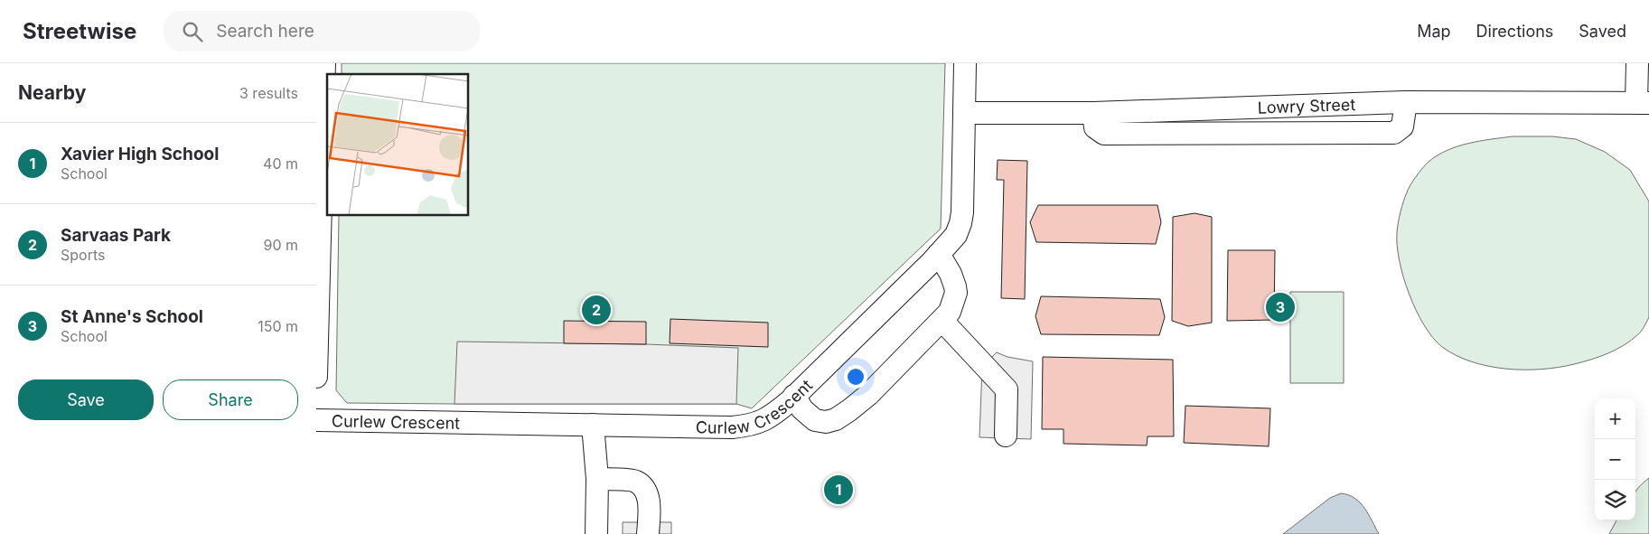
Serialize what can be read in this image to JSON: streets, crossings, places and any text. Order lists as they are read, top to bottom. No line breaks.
{"streets":{"street":["Lowry Street","Curlew Crescent"]},"crossings":[["Lowry Street","Curlew Crescent"]],"page":{"header":"Streetwise","search":"Search here","nav":["Map","Directions","Saved"],"heading":["Nearby","3 results"],"list":[{"mark":"1","name":"Xavier High School","note":"School","value":"40 m"},{"mark":"2","name":"Sarvaas Park","note":"Sports","value":"90 m"},{"mark":"3","name":"St Anne's School","note":"School","value":"150 m"}],"pins":["3","2","1"],"buttons":["Save","Share"],"map_buttons":["+","−"]}}
